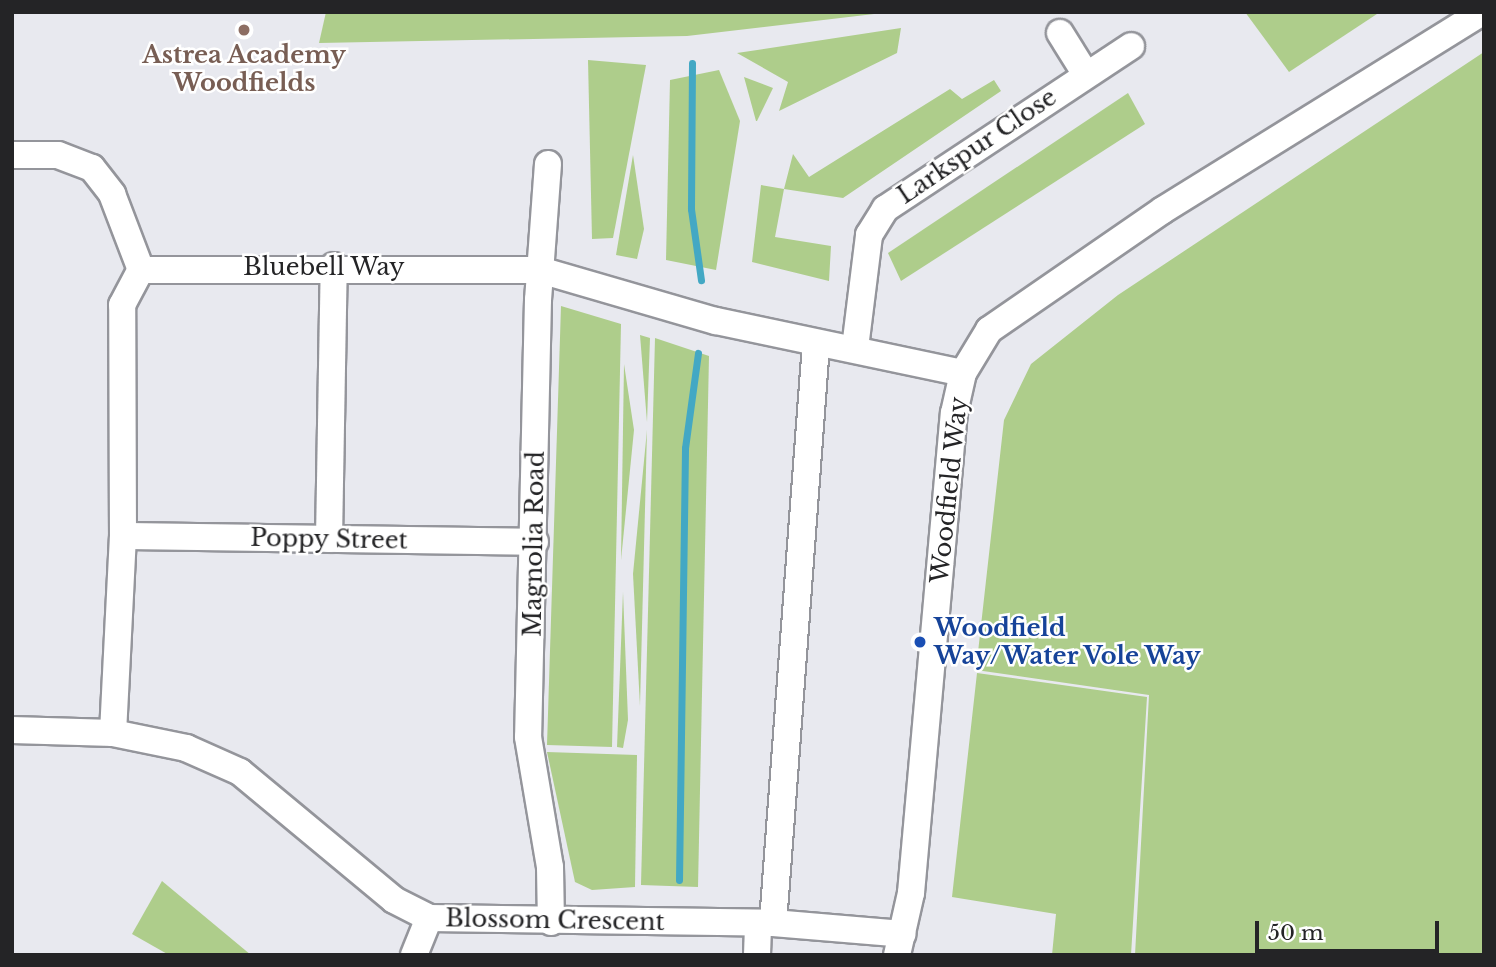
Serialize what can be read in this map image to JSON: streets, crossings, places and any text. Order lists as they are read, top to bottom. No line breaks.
{"streets":{"street":["Larkspur Close","Bluebell Way","Woodfield Way","Poppy Street","Magnolia Road","Blossom Crescent"]},"crossings":[["Larkspur Close","Bluebell Way"],["Bluebell Way","Woodfield Way"],["Bluebell Way","Magnolia Road"],["Woodfield Way","Blossom Crescent"],["Poppy Street","Magnolia Road"],["Magnolia Road","Blossom Crescent"]],"places":["Astrea Academy Woodfields","Woodfield Way/Water Vole Way"],"scale_bar":"50 m"}
